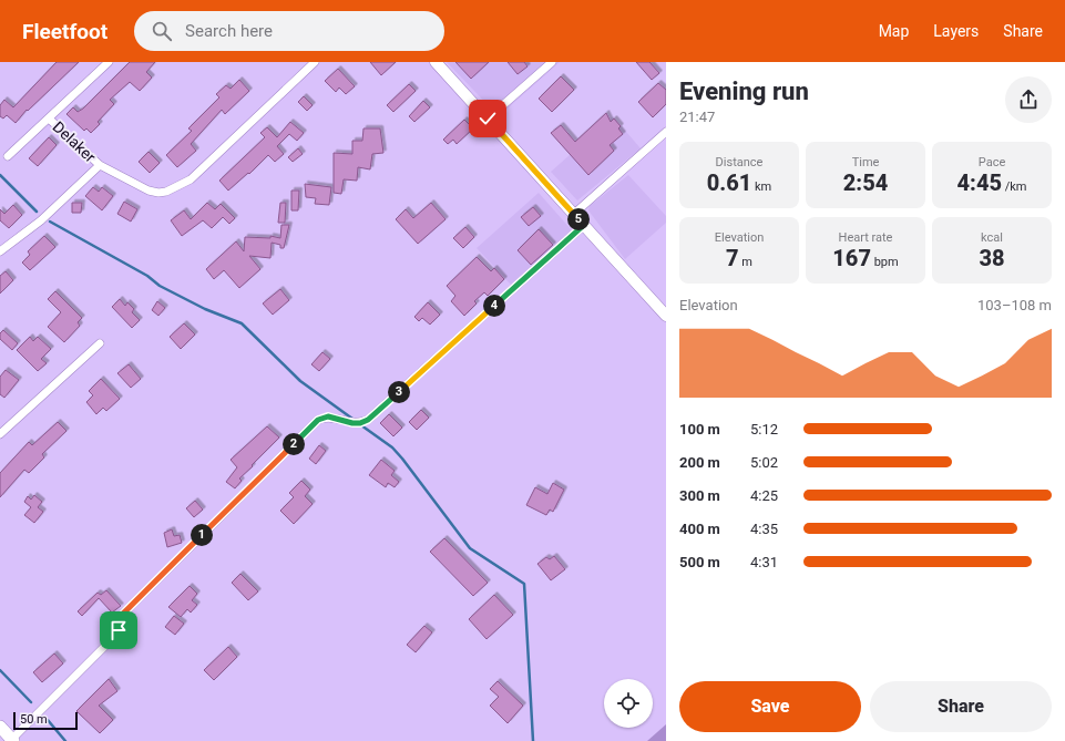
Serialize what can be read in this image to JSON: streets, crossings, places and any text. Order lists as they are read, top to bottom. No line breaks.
{"streets":{"street":["Delaker"]},"scale_bar":"50 m","page":{"header":"Fleetfoot","search":"Search here","nav":["Map","Layers","Share"],"heading":["Evening run","21:47"],"stats":[["Distance","0.61 km"],["Time","2:54"],["Pace","4:45 /km"],["Elevation","7 m"],["Heart rate","167 bpm"],["kcal","38"]],"pins":["5","4","3","2","1"],"chart":["Elevation","103–108 m"],"list":[{"name":"100 m","note":"5:12"},{"name":"200 m","note":"5:02"},{"name":"300 m","note":"4:25"},{"name":"400 m","note":"4:35"},{"name":"500 m","note":"4:31"}],"buttons":["Save","Share"],"scale":"50 m"}}
